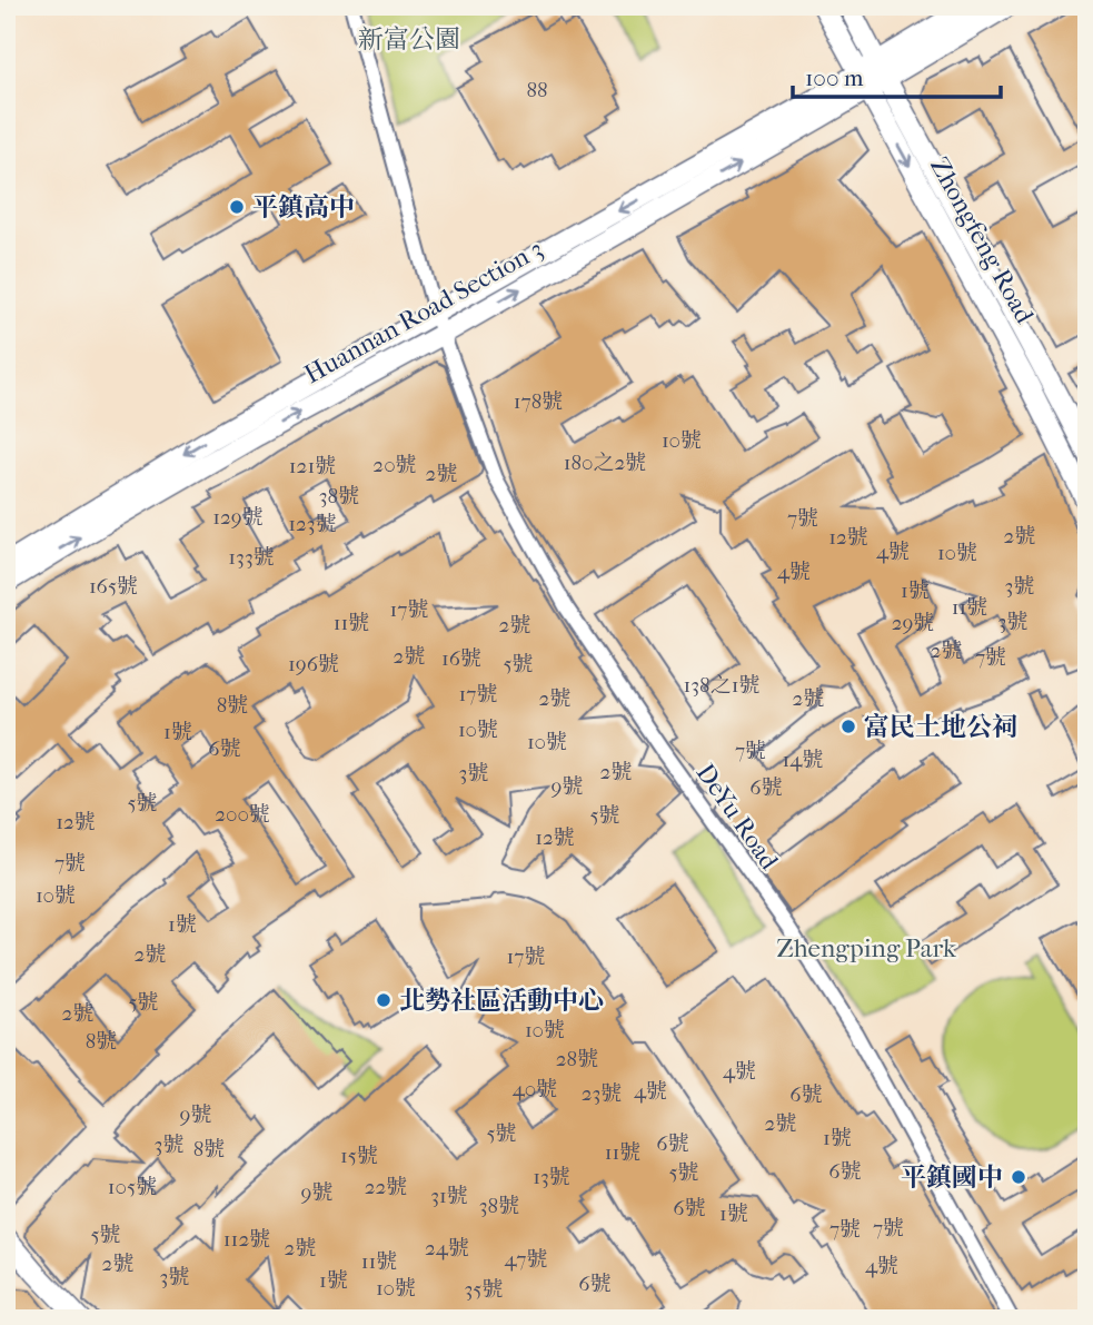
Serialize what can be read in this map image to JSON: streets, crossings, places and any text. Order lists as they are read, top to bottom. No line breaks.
{"streets":{"main road":["Zhongfeng Road","Huannan Road Section 3"],"street":["DeYu Road"]},"crossings":[["Zhongfeng Road","Huannan Road Section 3"],["Huannan Road Section 3","DeYu Road"]],"parks":["新富公園","Zhengping Park"],"places":["平鎮高中","富民土地公祠","北勢社區活動中心","平鎮國中"],"house_numbers":["88","178號","10號","180之2號","20號","121號","2號","38號","129號","7號","123號","2號","12號","4號","10號","133號","4號","165號","3號","1號","11號","17號","3號","11號","29號","2號","2號","2號","7號","16號","196號","5號","138之1號","17號","2號","2號","8號","10號","1號","10號","6號","7號","14號","2號","3號","9號","6號","5號","200號","5號","12號","12號","7號","10號","1號","2號","17號","5號","2號","10號","8號","28號","4號","40號","4號","23號","6號","9號","2號","5號","1號","6號","3號","8號","11號","15號","6號","5號","13號","105號","22號","9號","31號","38號","6號","1號","7號","7號","5號","112號","2號","24號","47號","11號","2號","4號","3號","1號","6號","10號","35號"],"scale_bar":"100 m"}
